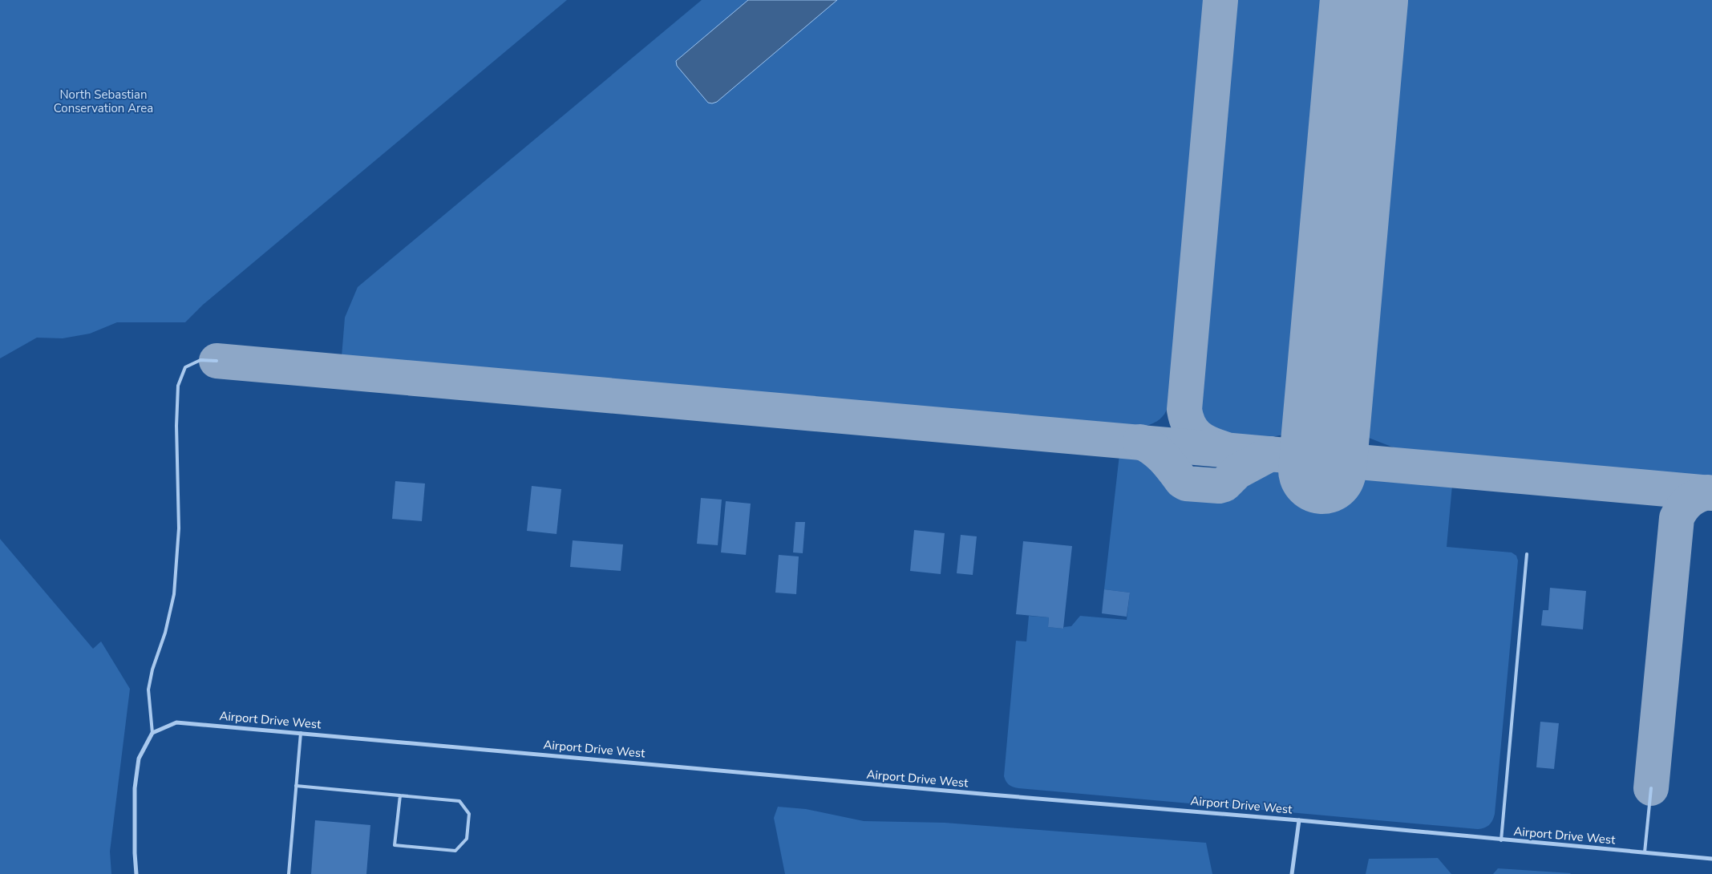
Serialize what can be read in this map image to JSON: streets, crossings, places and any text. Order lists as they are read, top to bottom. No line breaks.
{"streets":{"street":["Airport Drive West"]},"parks":["North Sebastian Conservation Area"]}
